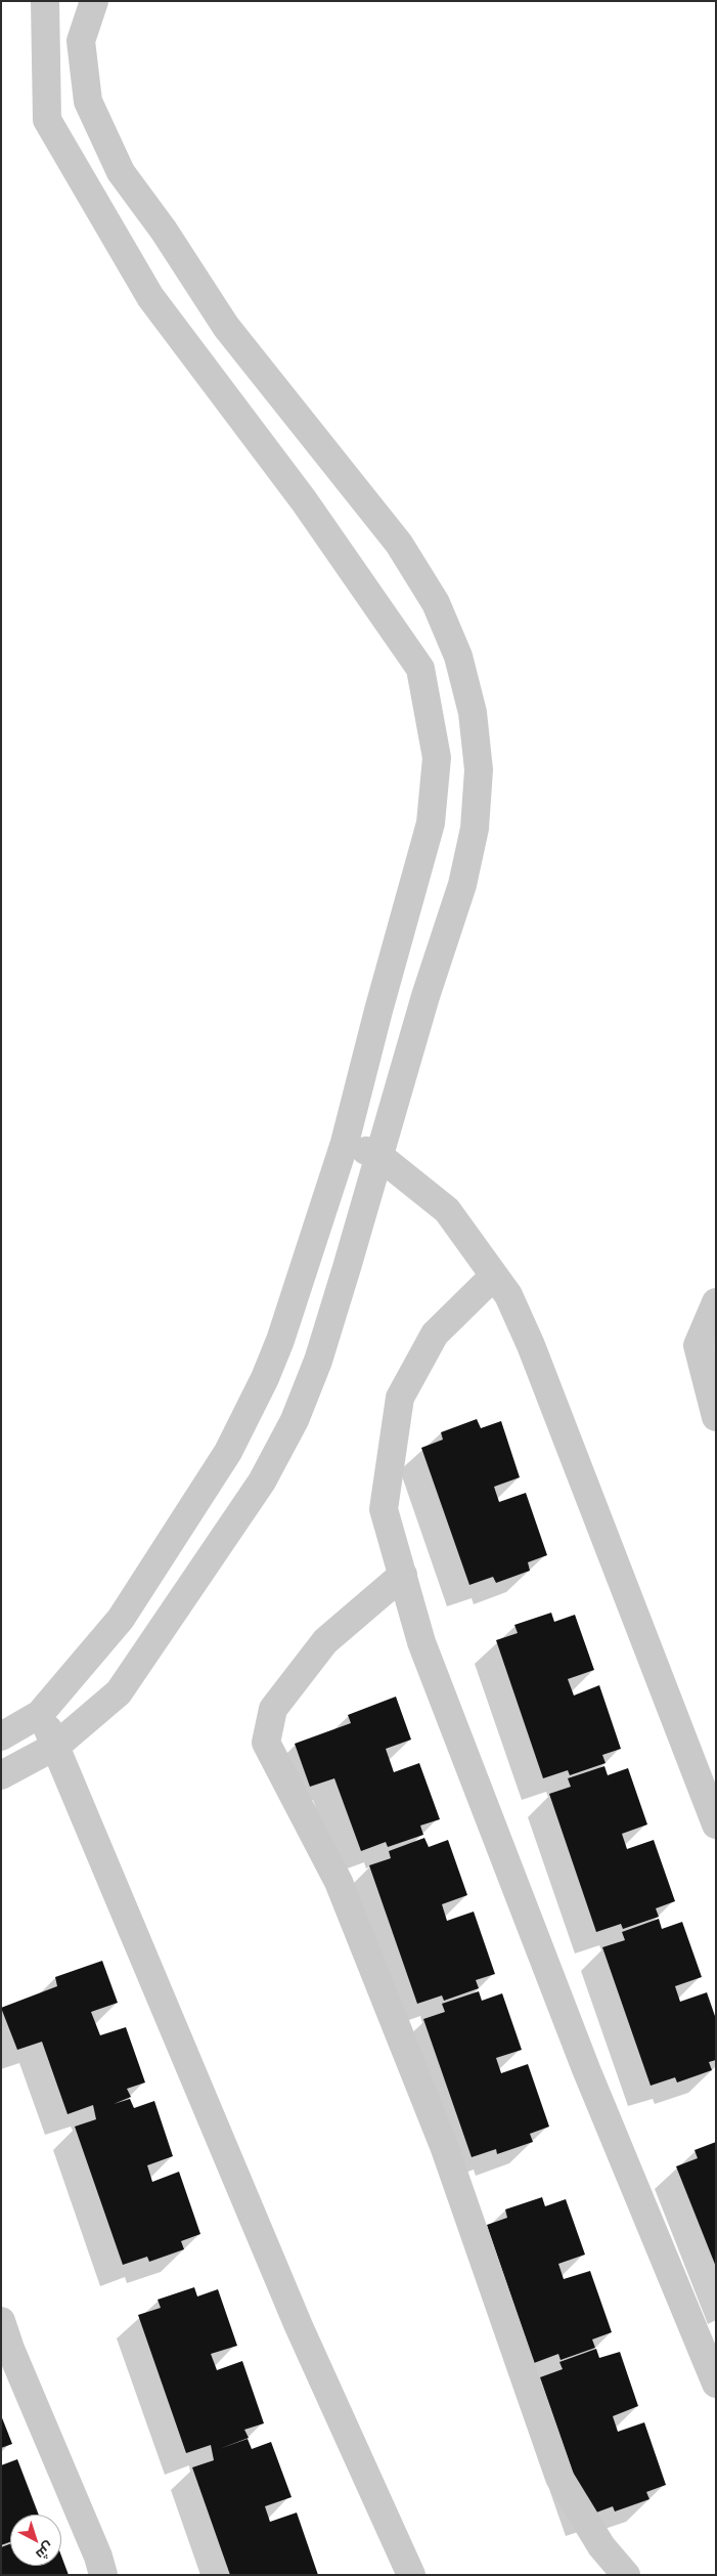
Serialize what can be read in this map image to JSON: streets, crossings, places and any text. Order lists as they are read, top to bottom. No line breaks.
{"north":"bottom right"}
